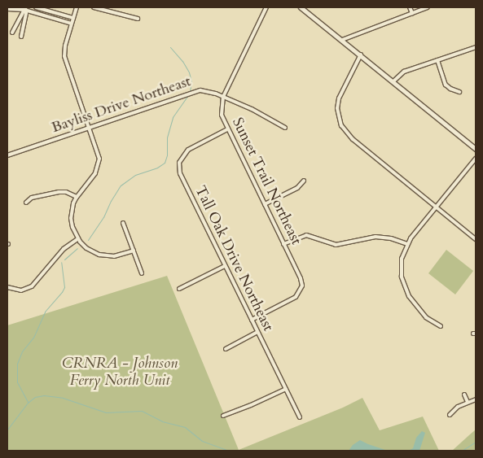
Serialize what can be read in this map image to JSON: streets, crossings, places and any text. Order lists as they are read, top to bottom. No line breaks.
{"streets":{"street":["Bayliss Drive Northeast","Sunset Trail Northeast","Tall Oak Drive Northeast"]},"crossings":[["Bayliss Drive Northeast","Sunset Trail Northeast"],["Sunset Trail Northeast","Tall Oak Drive Northeast"]],"parks":["CRNRA - Johnson Ferry North Unit"]}
